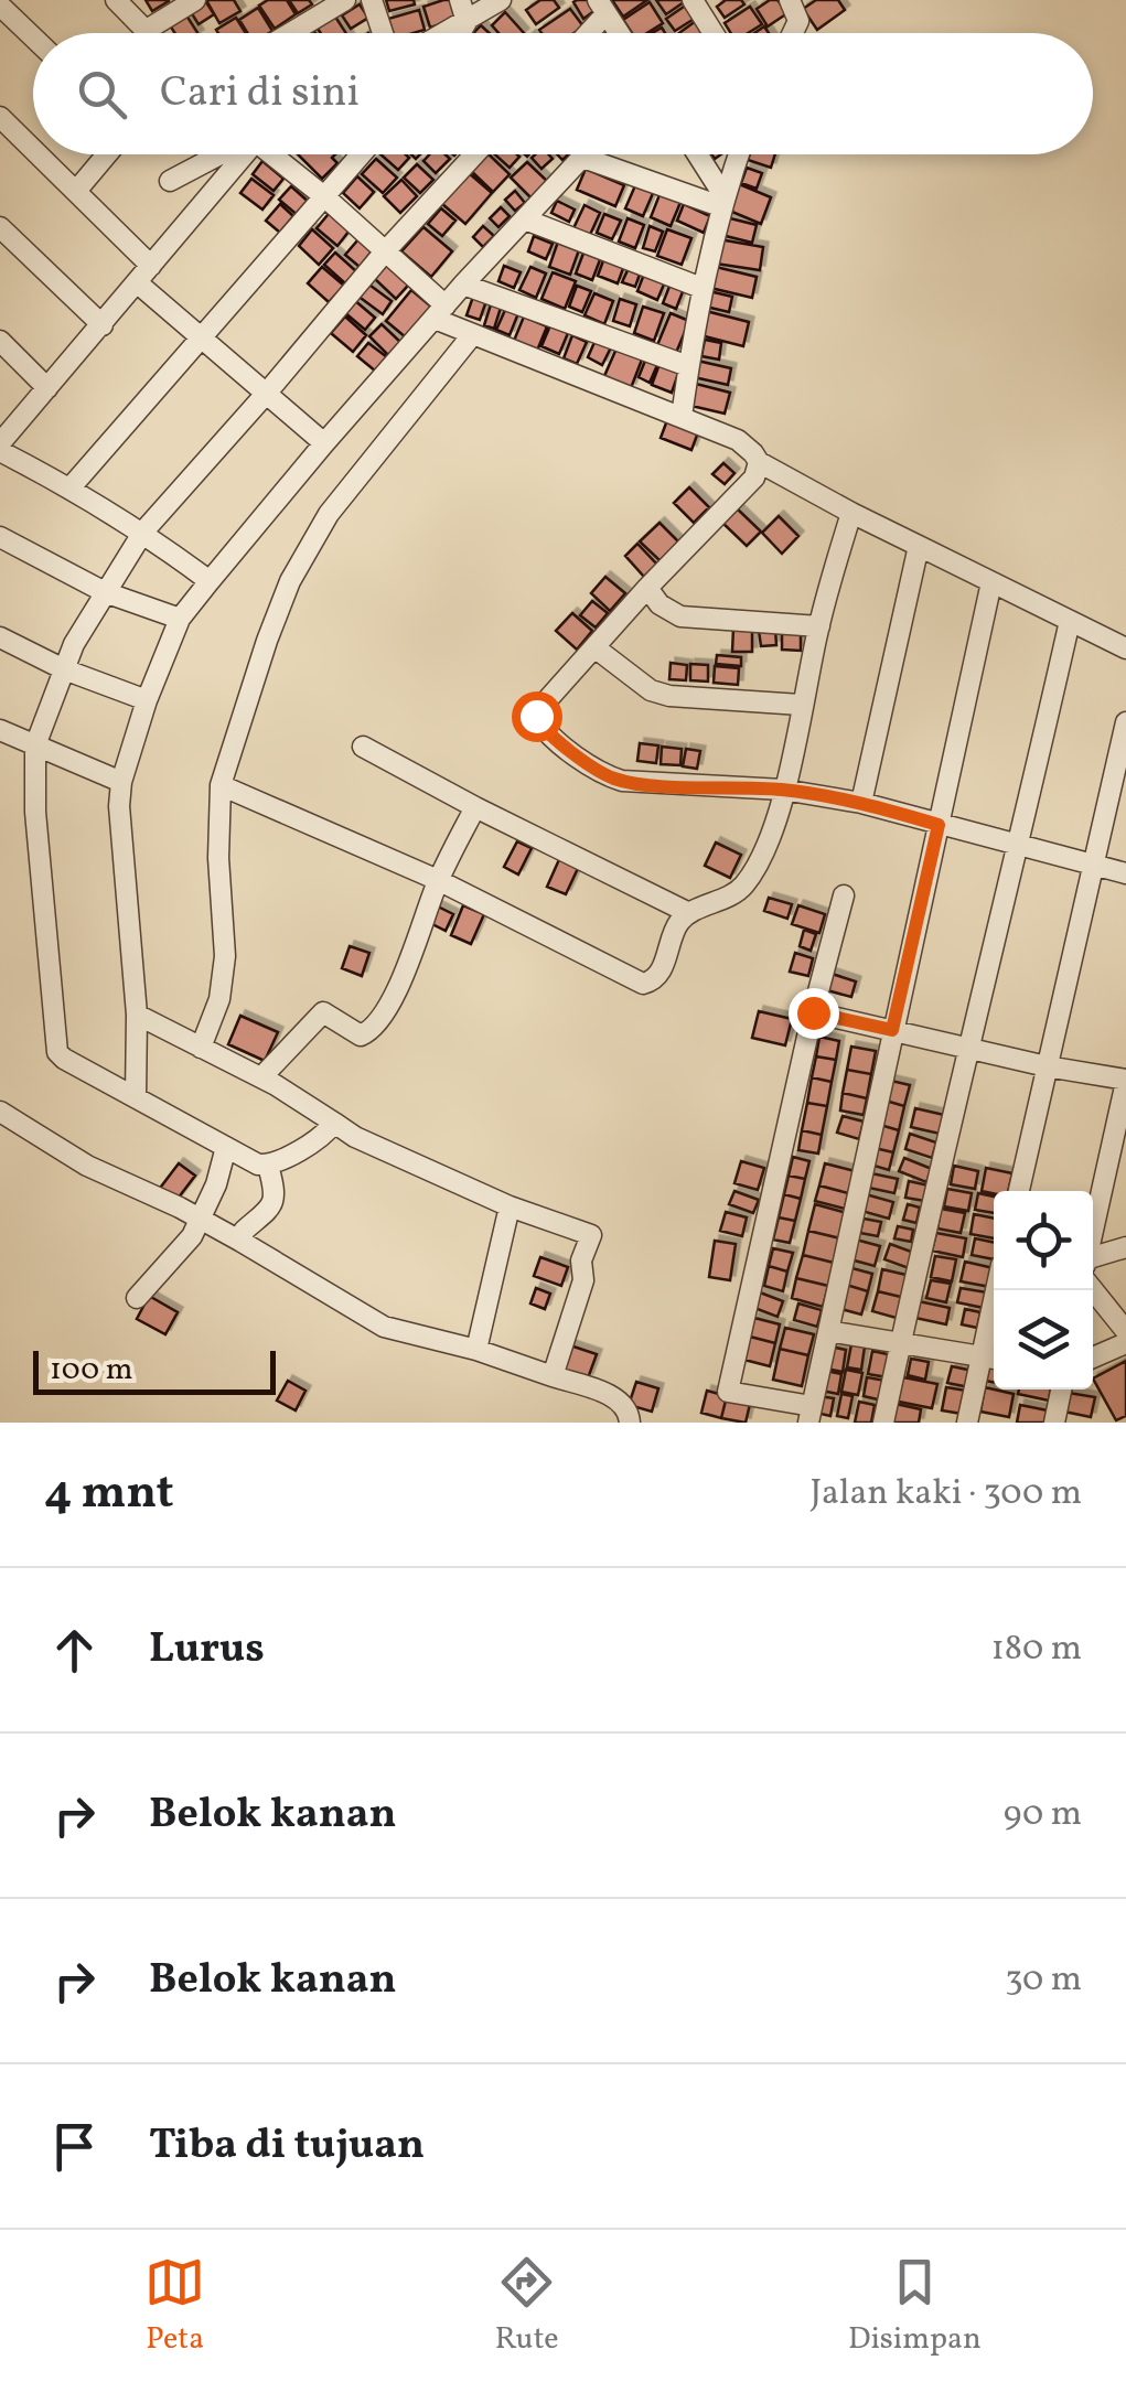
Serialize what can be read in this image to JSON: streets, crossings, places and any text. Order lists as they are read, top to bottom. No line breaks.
{"scale_bar":"100 m","page":{"search":"Cari di sini","scale":"100 m","heading":["4 mnt","Jalan kaki · 300 m"],"list":[["Lurus","180 m"],["Belok kanan","90 m"],["Belok kanan","30 m"],"Tiba di tujuan"],"nav":["Peta","Rute","Disimpan"]}}
